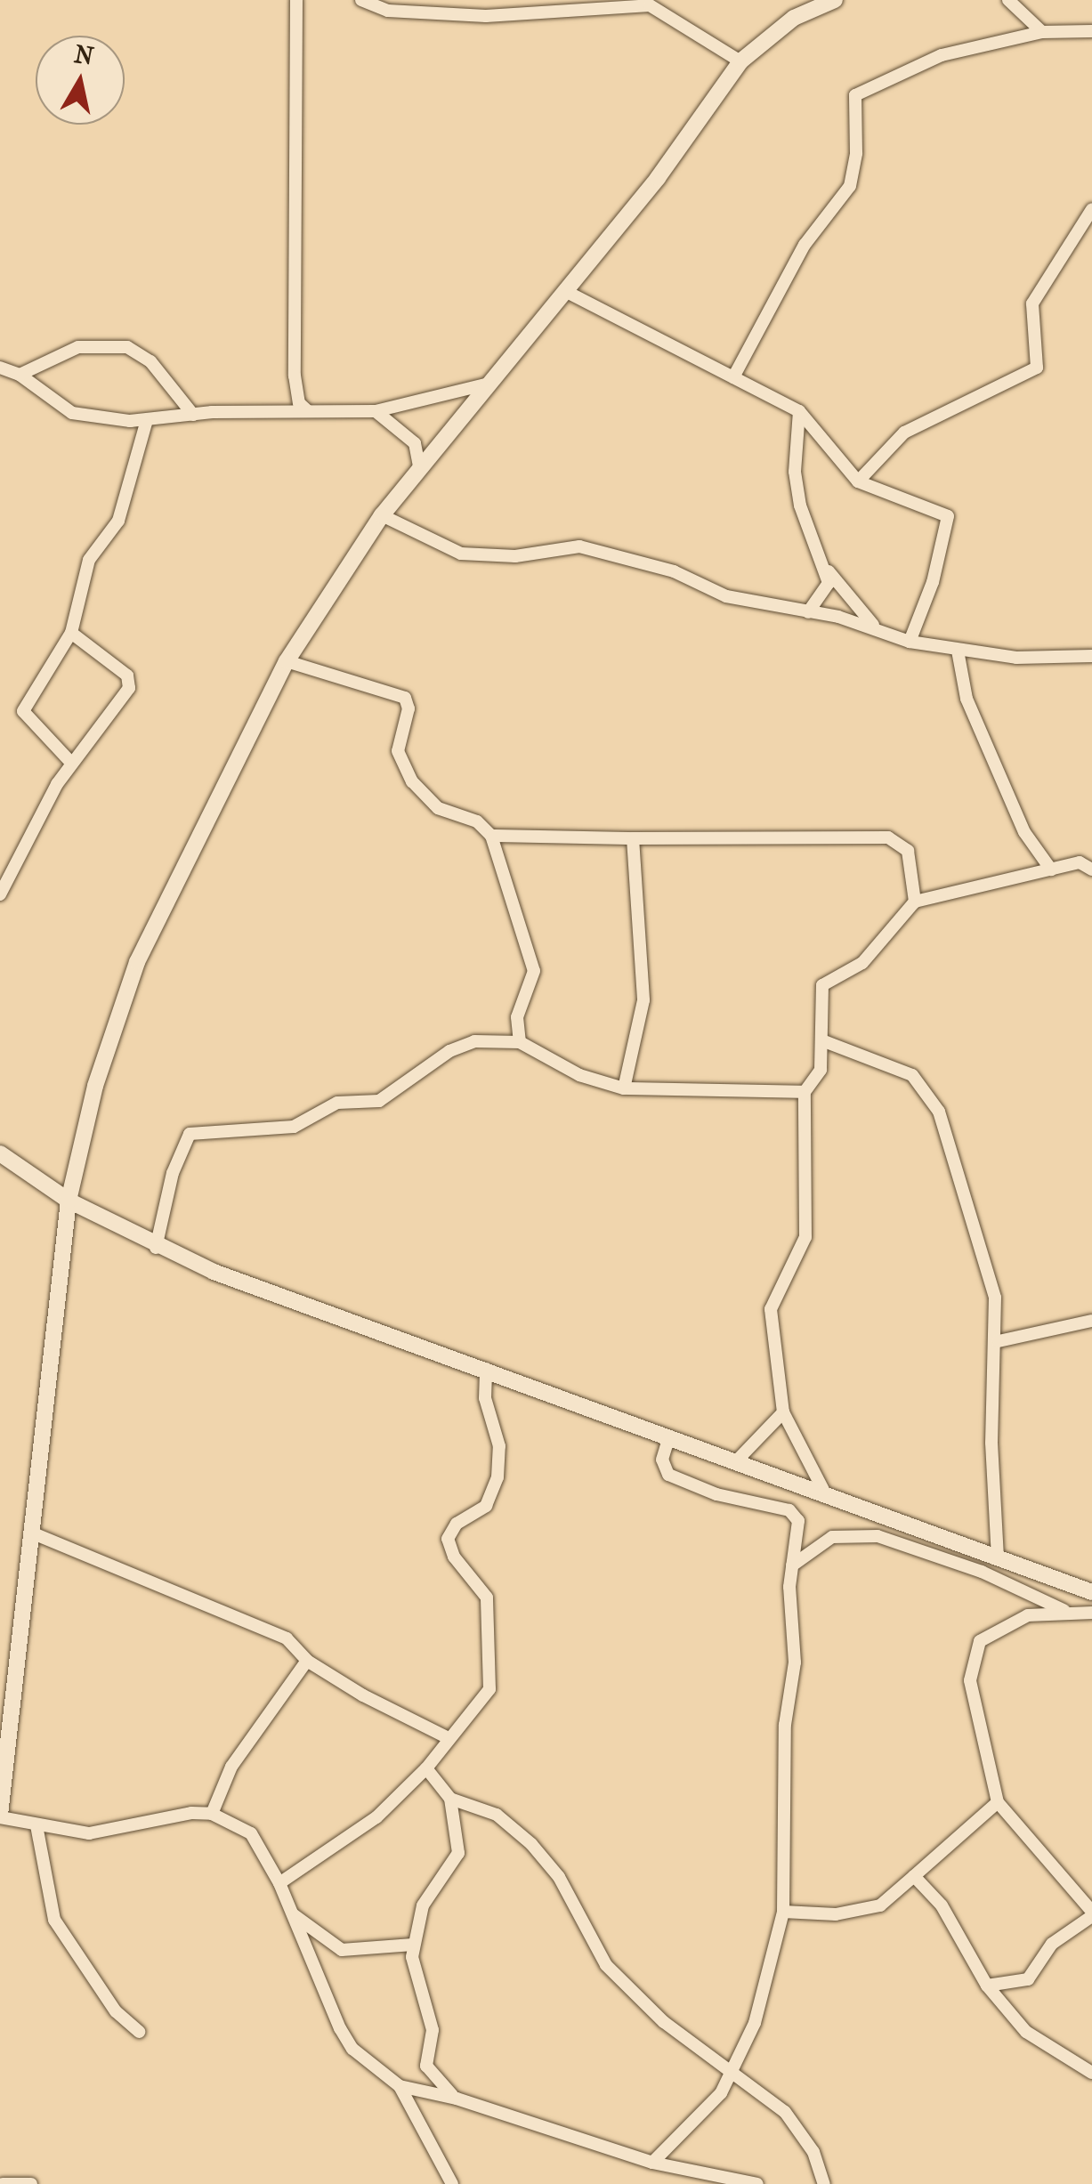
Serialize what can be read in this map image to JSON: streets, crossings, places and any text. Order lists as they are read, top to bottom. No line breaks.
{"north":"top"}
